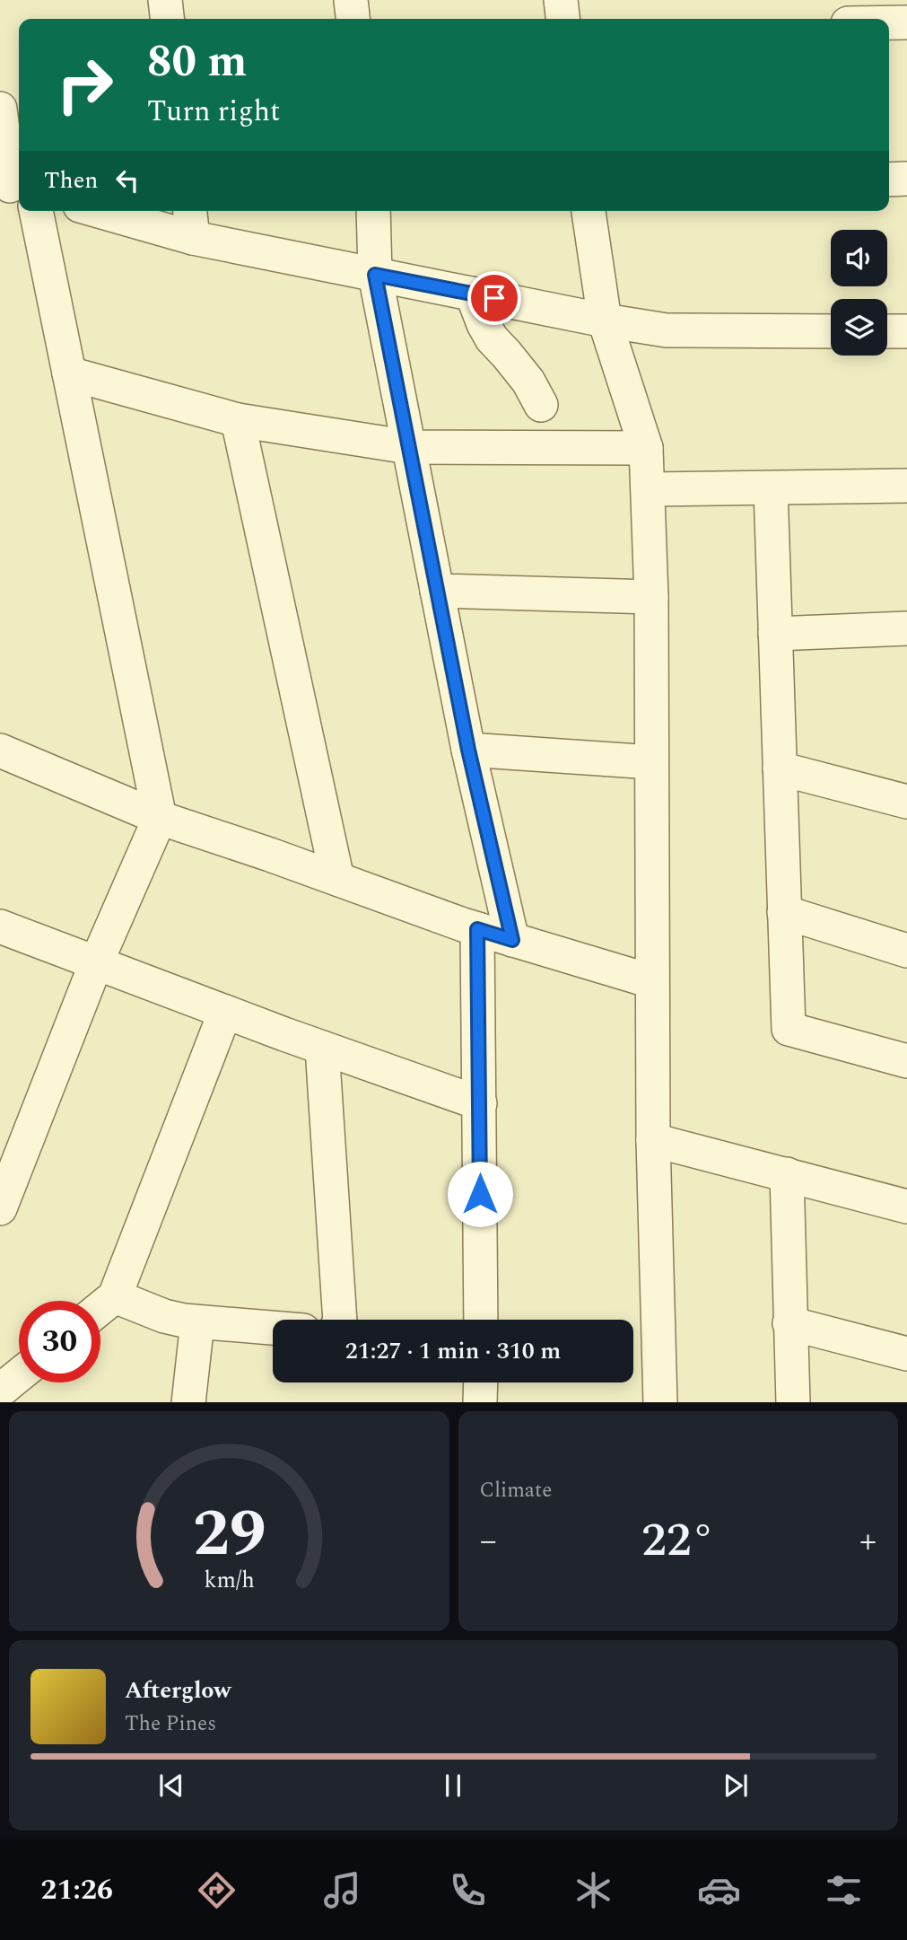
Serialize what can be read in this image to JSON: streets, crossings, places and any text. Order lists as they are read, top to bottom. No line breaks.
{"page":{"turn":["80 m","Turn right"],"then":"Then","limit":"30","trip":"21:27 · 1 min · 310 m","tile":"Climate","heat":["−","22°","+"],"song":["Afterglow","The Pines"],"tabs":"21:26","gauge":["29","km/h"]}}
